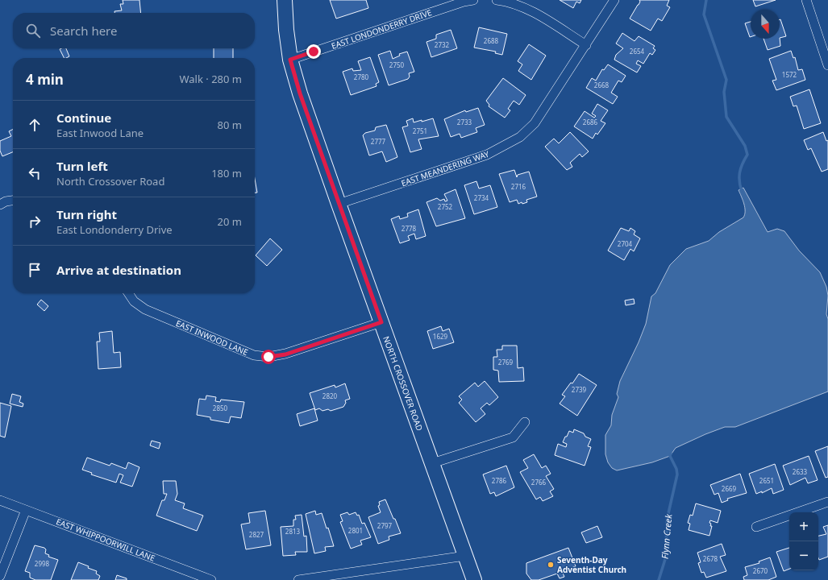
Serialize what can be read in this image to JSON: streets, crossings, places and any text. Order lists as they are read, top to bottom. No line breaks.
{"streets":{"main road":["NORTH CROSSOVER ROAD"],"street":["EAST LONDONDERRY DRIVE","EAST MEANDERING WAY","EAST INWOOD LANE","EAST WHIPPOORWILL LANE"]},"crossings":[["EAST LONDONDERRY DRIVE","NORTH CROSSOVER ROAD"],["EAST MEANDERING WAY","NORTH CROSSOVER ROAD"],["EAST INWOOD LANE","NORTH CROSSOVER ROAD"]],"water":["Flynn Creek"],"places":["Seventh-Day Adventist Church"],"house_numbers":["2688","2732","2654","2750","1572","2780","2668","2733","2686","2751","2777","2716","2734","2752","2778","2704","1629","2769","2739","2820","2850","2633","2786","2651","2766","2669","2797","2801","2813","2827","2678","2998","2670"],"north":"bottom","page":{"search":"Search here","heading":["4 min","Walk · 280 m"],"list":[["Continue","East Inwood Lane","80 m"],["Turn left","North Crossover Road","180 m"],["Turn right","East Londonderry Drive","20 m"],"Arrive at destination"],"map_buttons":["+","−"]}}
